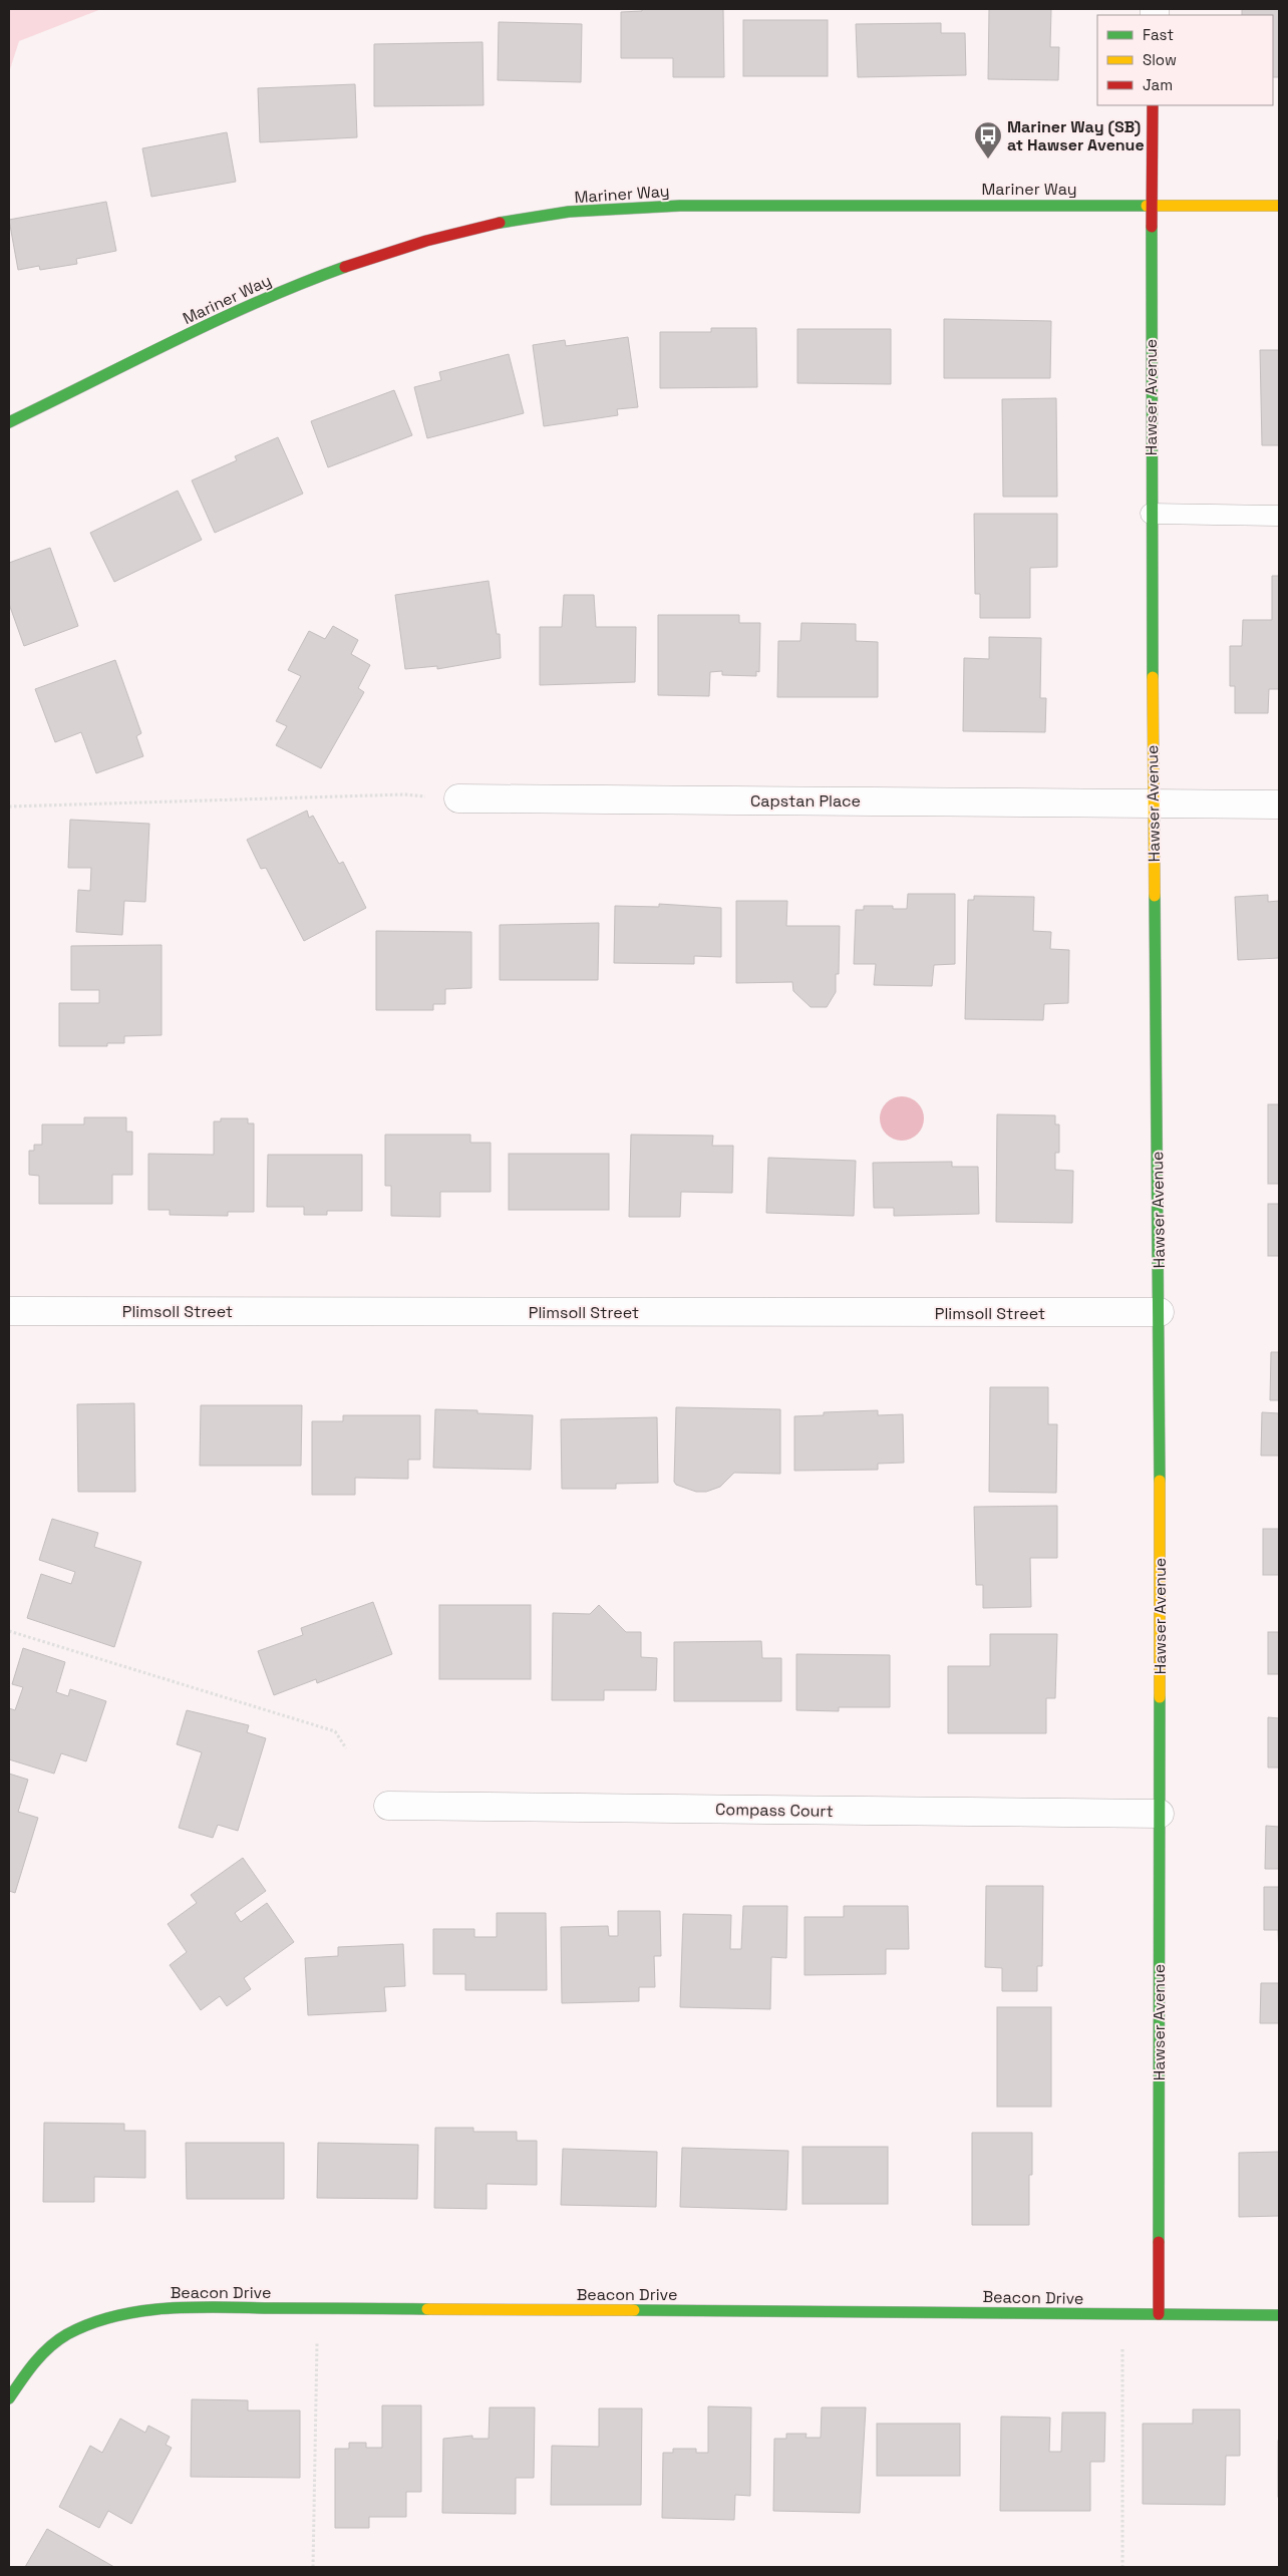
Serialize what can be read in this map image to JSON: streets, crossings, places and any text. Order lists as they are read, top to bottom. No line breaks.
{"streets":{"street":["Mariner Way","Hawser Avenue","Capstan Place","Plimsoll Street","Compass Court","Beacon Drive"]},"crossings":[["Mariner Way","Hawser Avenue"],["Hawser Avenue","Capstan Place"],["Hawser Avenue","Plimsoll Street"],["Hawser Avenue","Compass Court"],["Hawser Avenue","Beacon Drive"]],"places":{"bus stop":["Mariner Way (SB) at Hawser Avenue"]},"legend":["Fast","Slow","Jam"]}
